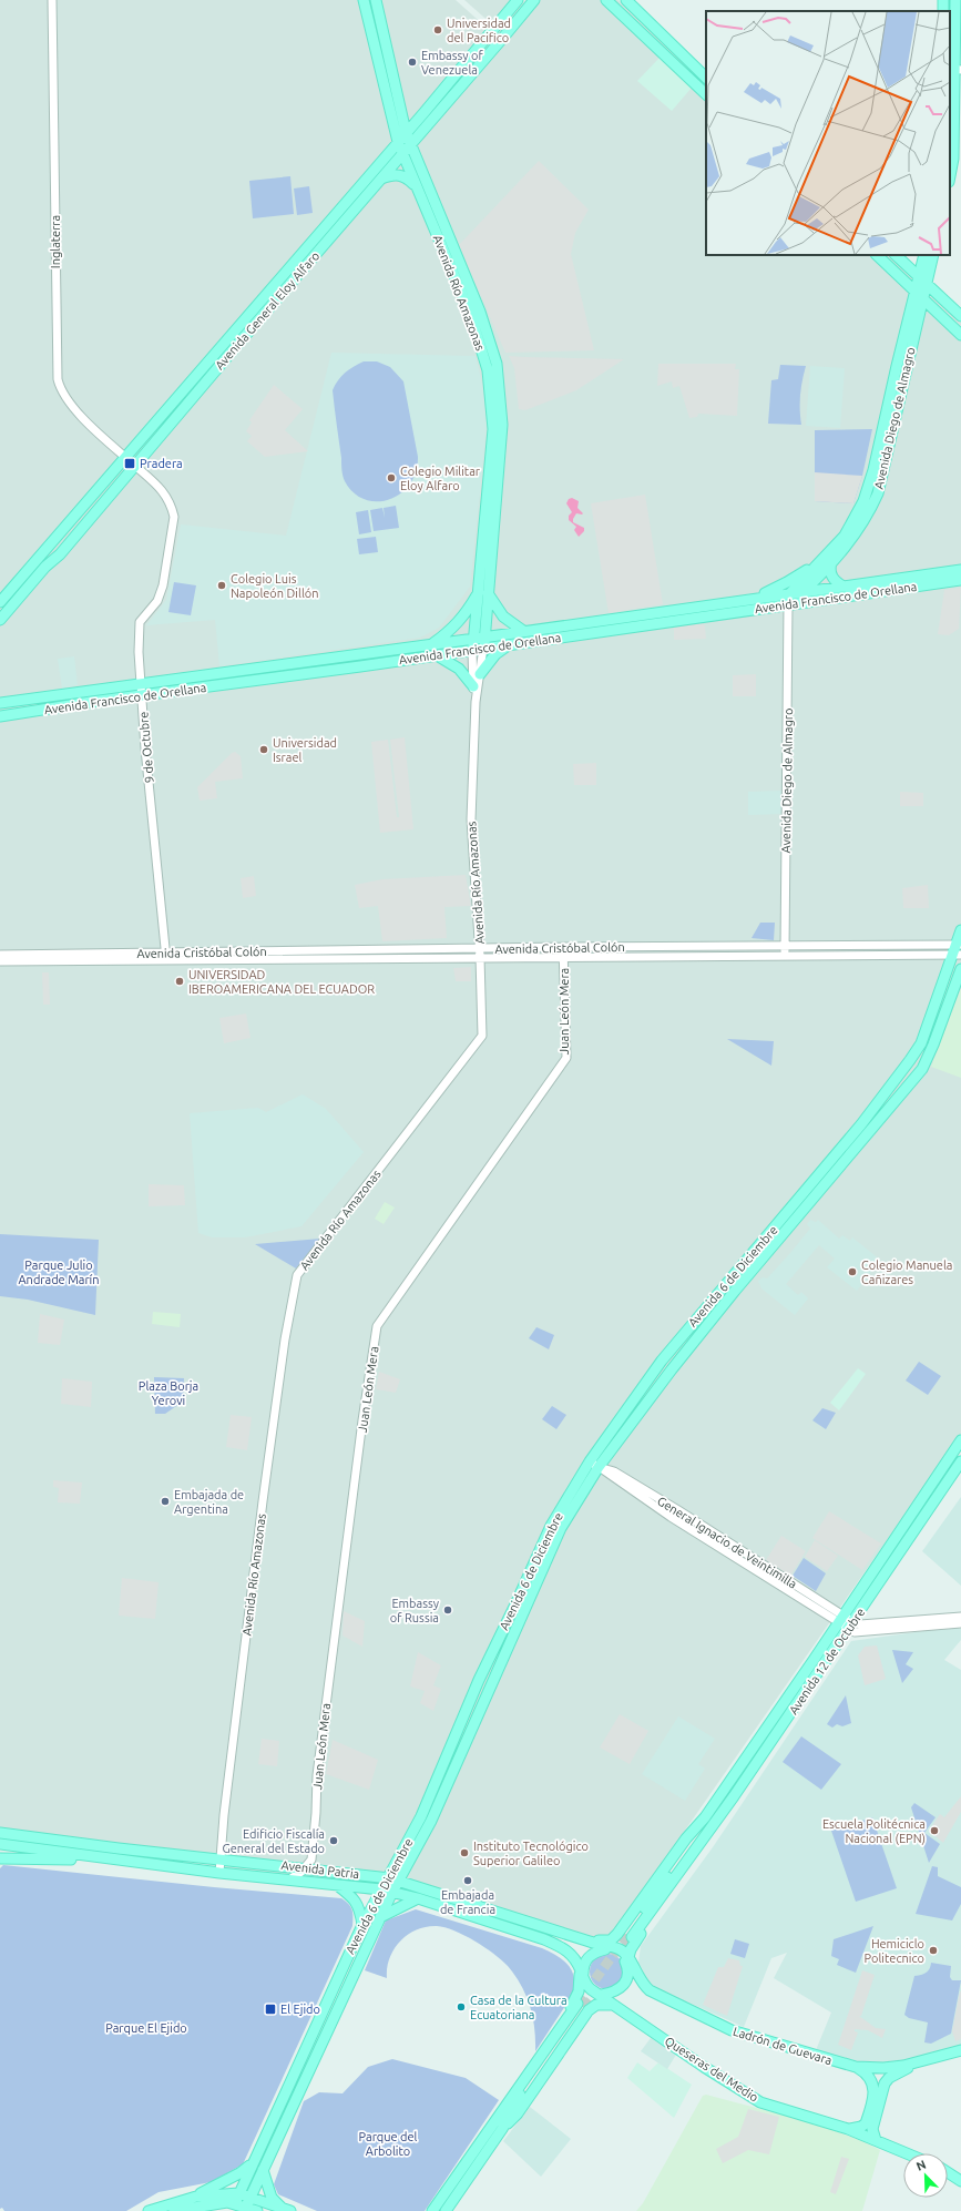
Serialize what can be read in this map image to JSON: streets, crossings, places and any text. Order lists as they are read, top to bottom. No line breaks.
{"streets":{"main road":["Avenida Río Amazonas","Avenida General Eloy Alfaro","Avenida Diego de Almagro","Avenida Francisco de Orellana","Avenida 6 de Diciembre","Avenida 12 de Octubre","Avenida Patria","Ladrón de Guevara","Queseras del Medio"],"street":["Inglaterra","9 de Octubre","Avenida Cristóbal Colón","Juan León Mera","General Ignacio de Veintimilla"]},"crossings":[["Inglaterra","Avenida General Eloy Alfaro"],["Inglaterra","9 de Octubre"],["Avenida Río Amazonas","Avenida General Eloy Alfaro"],["Avenida Río Amazonas","Avenida Francisco de Orellana"],["Avenida Río Amazonas","Avenida Cristóbal Colón"],["Avenida Río Amazonas","Avenida Patria"],["Avenida General Eloy Alfaro","9 de Octubre"],["Avenida Diego de Almagro","Avenida Francisco de Orellana"],["Avenida Diego de Almagro","Avenida Cristóbal Colón"],["Avenida Francisco de Orellana","9 de Octubre"],["9 de Octubre","Avenida Cristóbal Colón"],["Avenida Cristóbal Colón","Juan León Mera"],["Avenida Cristóbal Colón","Avenida 6 de Diciembre"],["Juan León Mera","Avenida Patria"],["Avenida 6 de Diciembre","General Ignacio de Veintimilla"],["Avenida 6 de Diciembre","Avenida Patria"],["General Ignacio de Veintimilla","Avenida 12 de Octubre"],["Avenida 12 de Octubre","Avenida Patria"],["Avenida 12 de Octubre","Ladrón de Guevara"],["Avenida Patria","Ladrón de Guevara"],["Avenida Patria","Queseras del Medio"]],"parks":["Parque Julio Andrade Marín","Plaza Borja Yerovi","Parque El Ejido","Parque del Arbolito"],"places":{"other":["Universidad del Pacifico","Embassy of Venezuela","Colegio Militar Eloy Alfaro","Colegio Luis Napoleón Dillón","Universidad Israel","UNIVERSIDAD IBEROAMERICANA DEL ECUADOR","Colegio Manuela Cañizares","Embajada de Argentina","Embassy of Russia","Escuela Politécnica Nacional (EPN)","Edificio Fiscalía General del Estado","Instituto Tecnológico Superior Galileo","Embajada de Francia","Hemiciclo Politecnico","Casa de la Cultura Ecuatoriana"],"transit":["Pradera","El Ejido"]},"north":"top left"}
